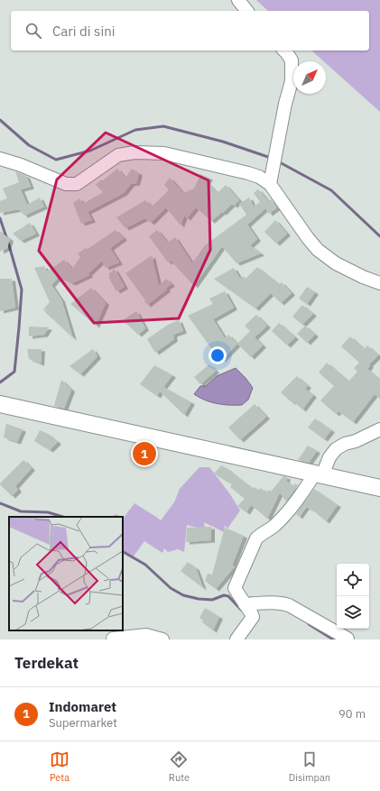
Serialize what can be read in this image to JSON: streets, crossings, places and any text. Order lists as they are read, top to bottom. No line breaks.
{"north":"top right","page":{"search":"Cari di sini","pins":"1","heading":"Terdekat","list":[{"mark":"1","name":"Indomaret","note":"Supermarket","value":"90 m"}],"nav":["Peta","Rute","Disimpan"]}}
